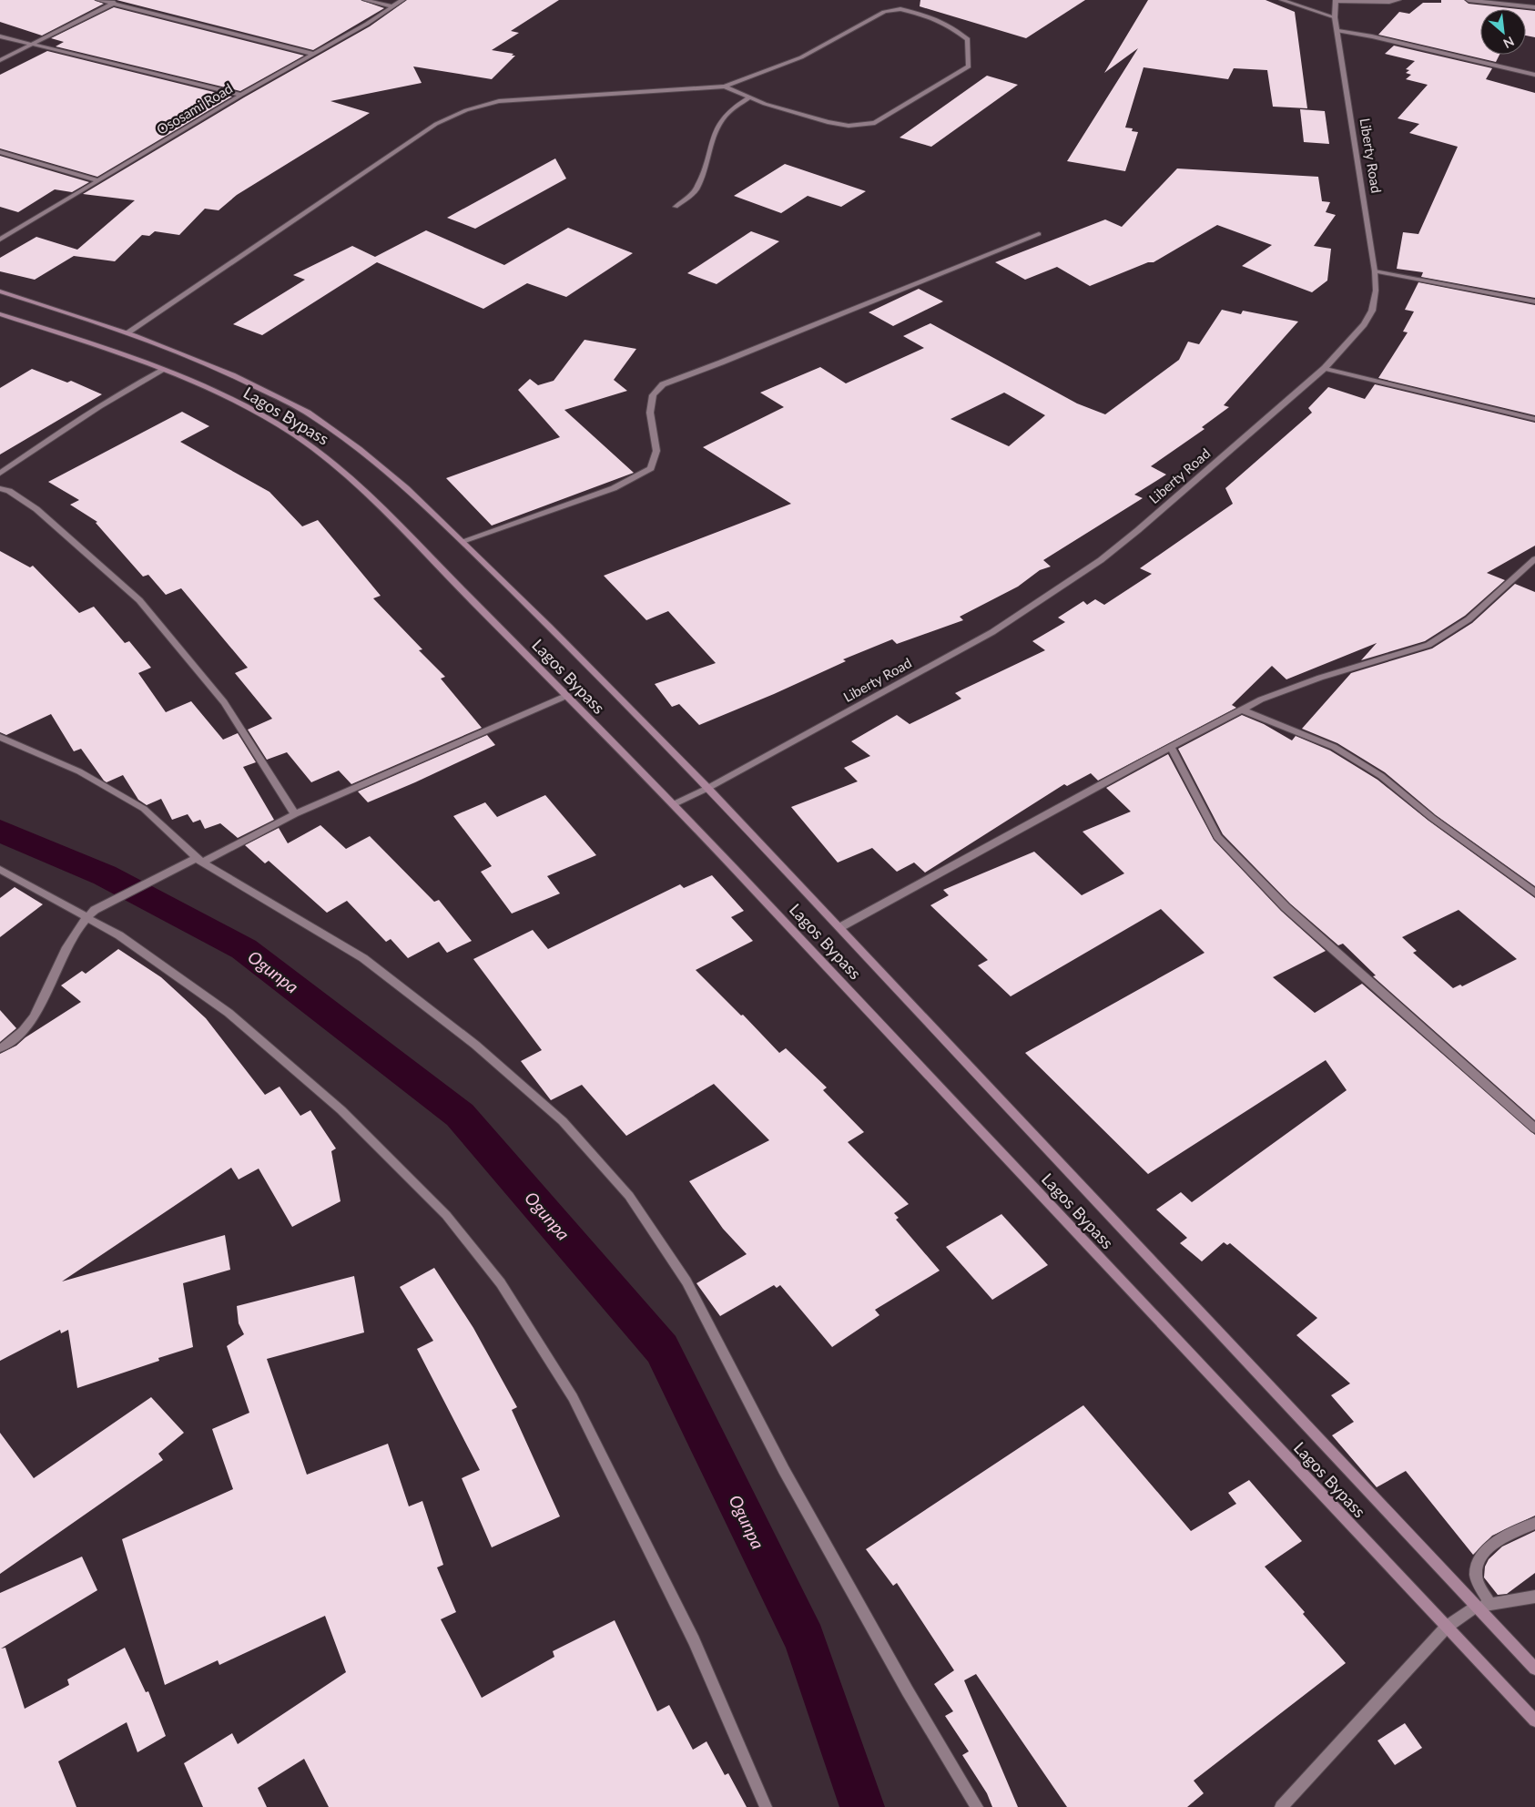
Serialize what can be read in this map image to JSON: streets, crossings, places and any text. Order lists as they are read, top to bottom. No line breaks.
{"streets":{"main road":["Lagos Bypass"],"street":["Ososami Road","Liberty Road"]},"crossings":[["Liberty Road","Lagos Bypass"]],"water":["Ogunpa"],"north":"bottom right"}
